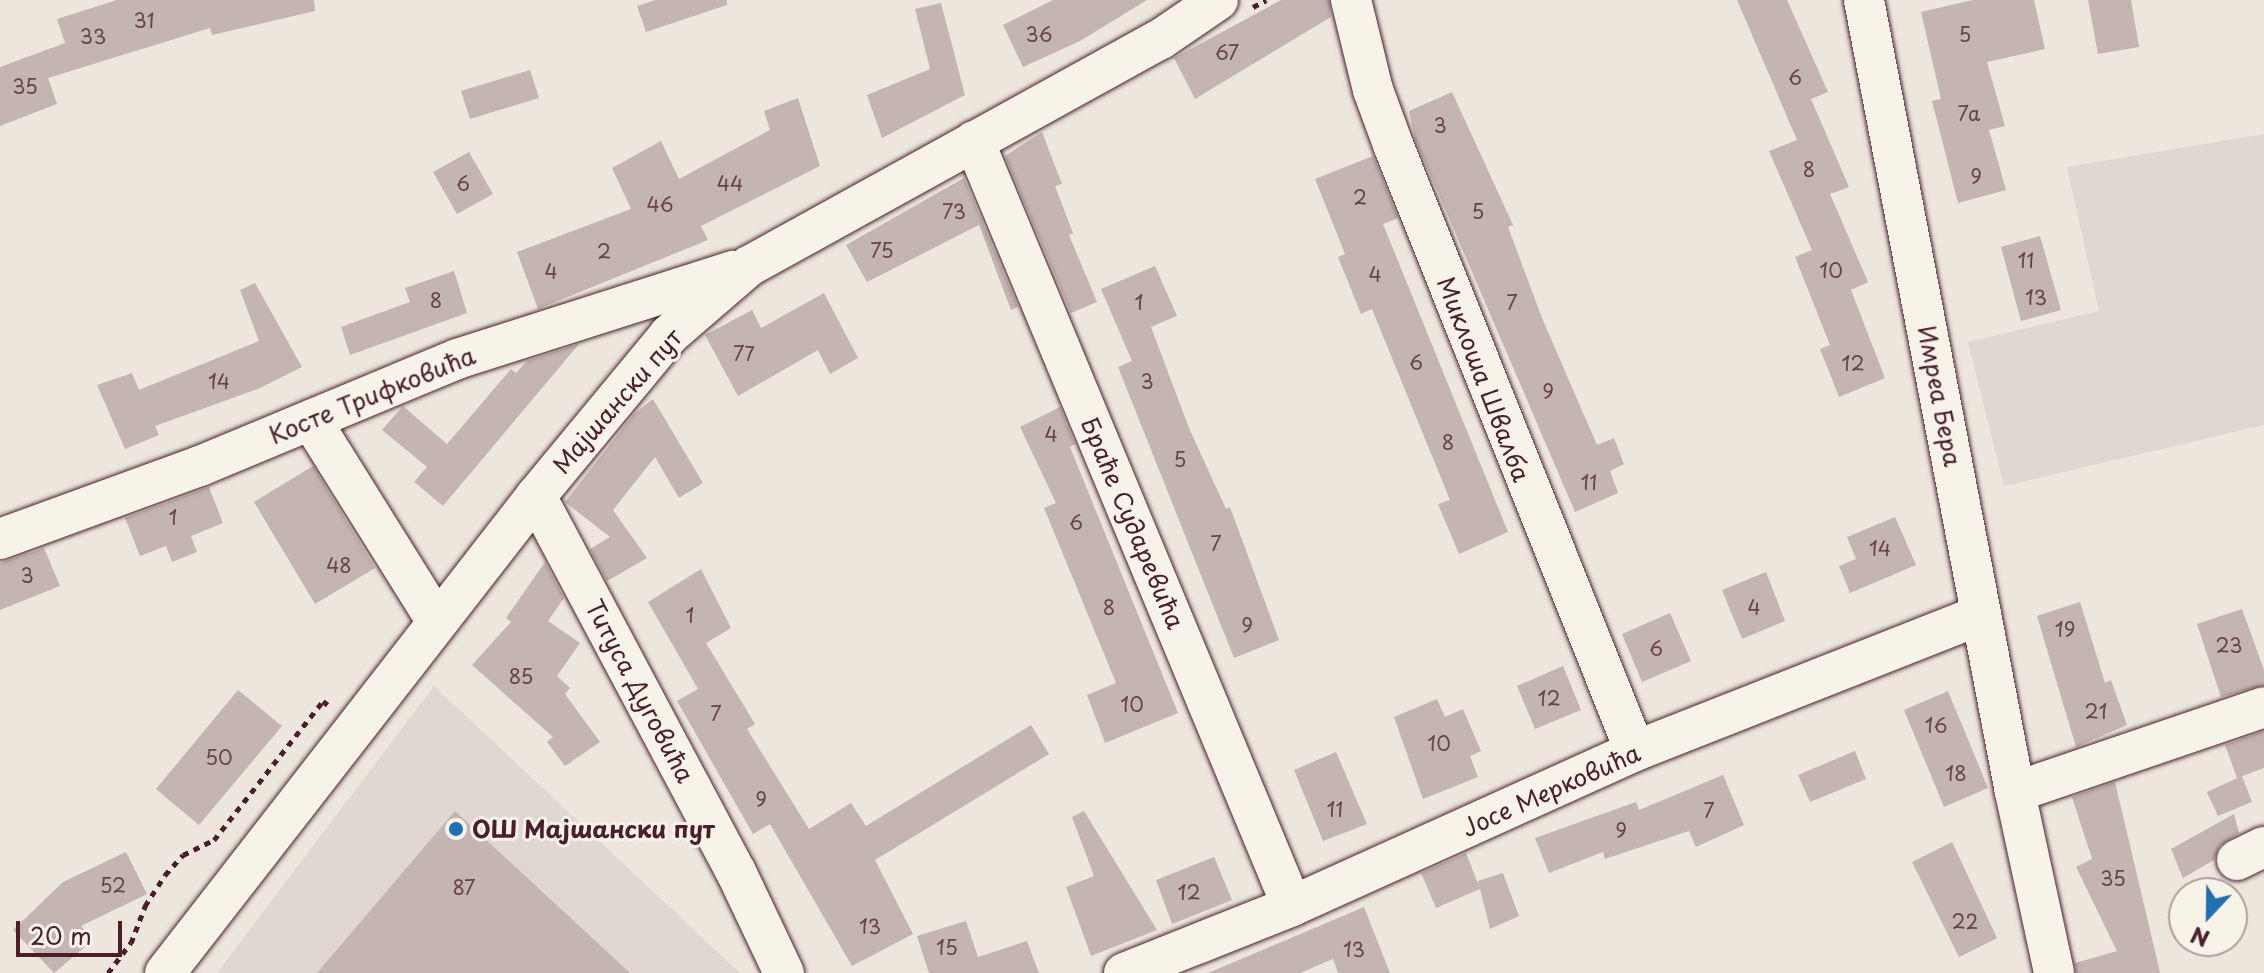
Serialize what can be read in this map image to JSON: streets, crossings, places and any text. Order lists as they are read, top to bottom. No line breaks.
{"streets":{"street":["Миклоша Швалба","Косте Трифковића","Имреа Бера","Мајшански пут","Браће Сударевића","Титуса Дуговића","Јосе Мерковића"]},"crossings":[["Миклоша Швалба","Јосе Мерковића"],["Косте Трифковића","Мајшански пут"],["Имреа Бера","Јосе Мерковића"],["Мајшански пут","Браће Сударевића"],["Мајшански пут","Титуса Дуговића"],["Браће Сударевића","Јосе Мерковића"]],"places":["ОШ Мајшански пут"],"house_numbers":["31","36","5","33","67","6","35","7a","3","8","9","6","44","2","46","73","5","75","2","11","10","4","4","13","8","1","7","77","6","12","14","3","9","4","8","5","11","1","6","7","14","48","3","8","4","1","9","19","23","6","85","12","10","21","7","16","10","50","18","9","11","7","9","35","52","87","12","22","13","15","13"],"scale_bar":"20 m","north":"bottom"}
